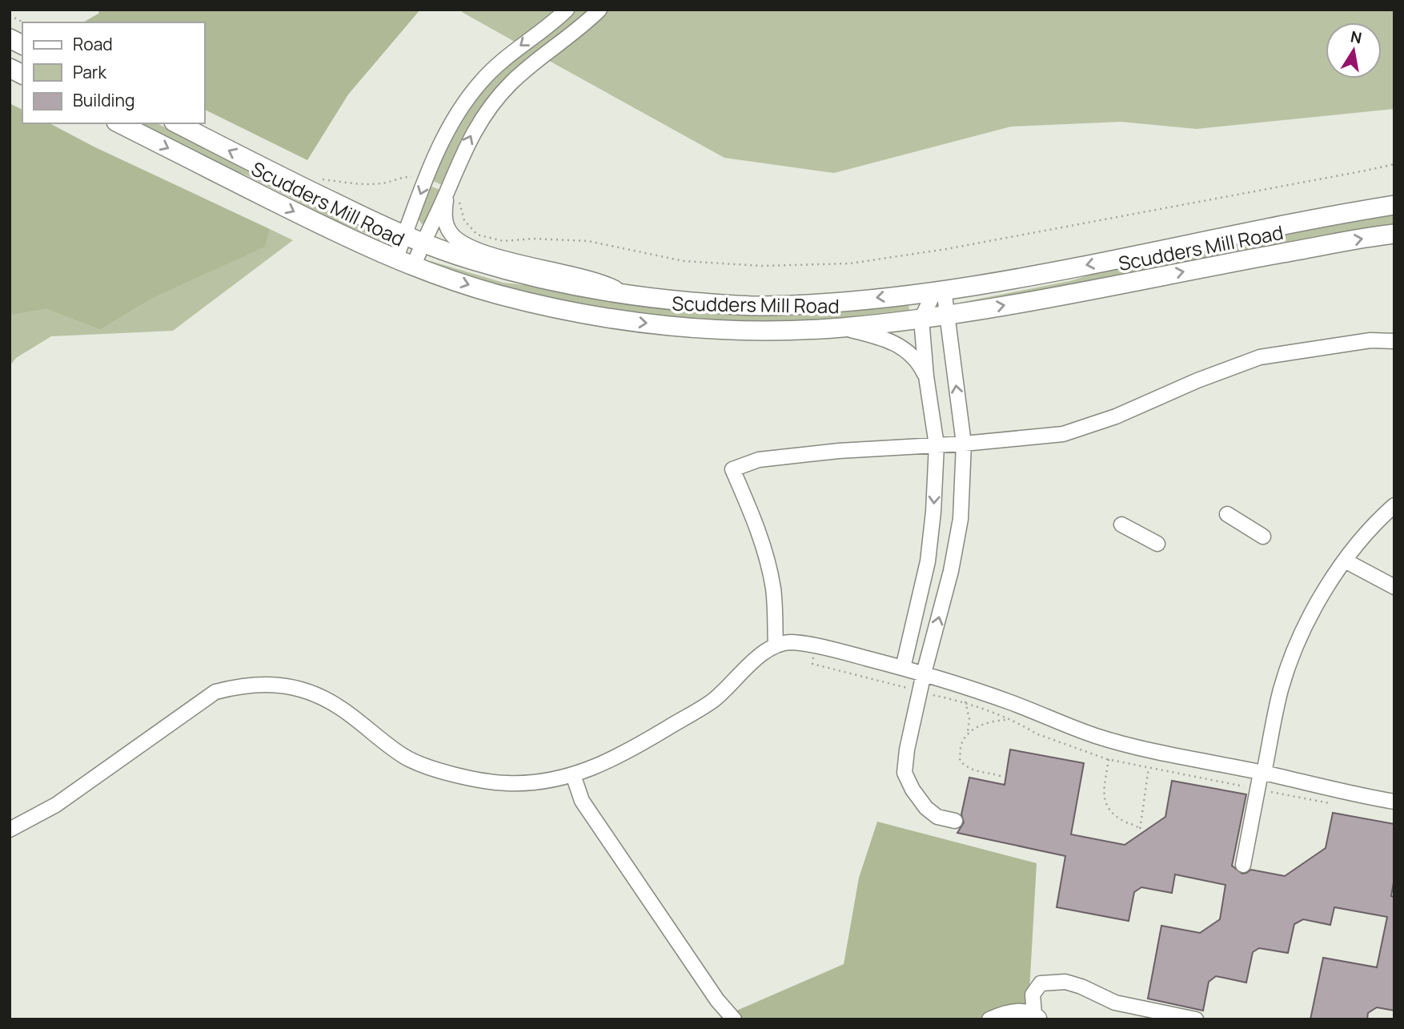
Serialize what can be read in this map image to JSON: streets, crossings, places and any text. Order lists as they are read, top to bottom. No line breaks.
{"streets":{"main road":["Scudders Mill Road"]},"legend":["Road","Park","Building"],"north":"top"}
